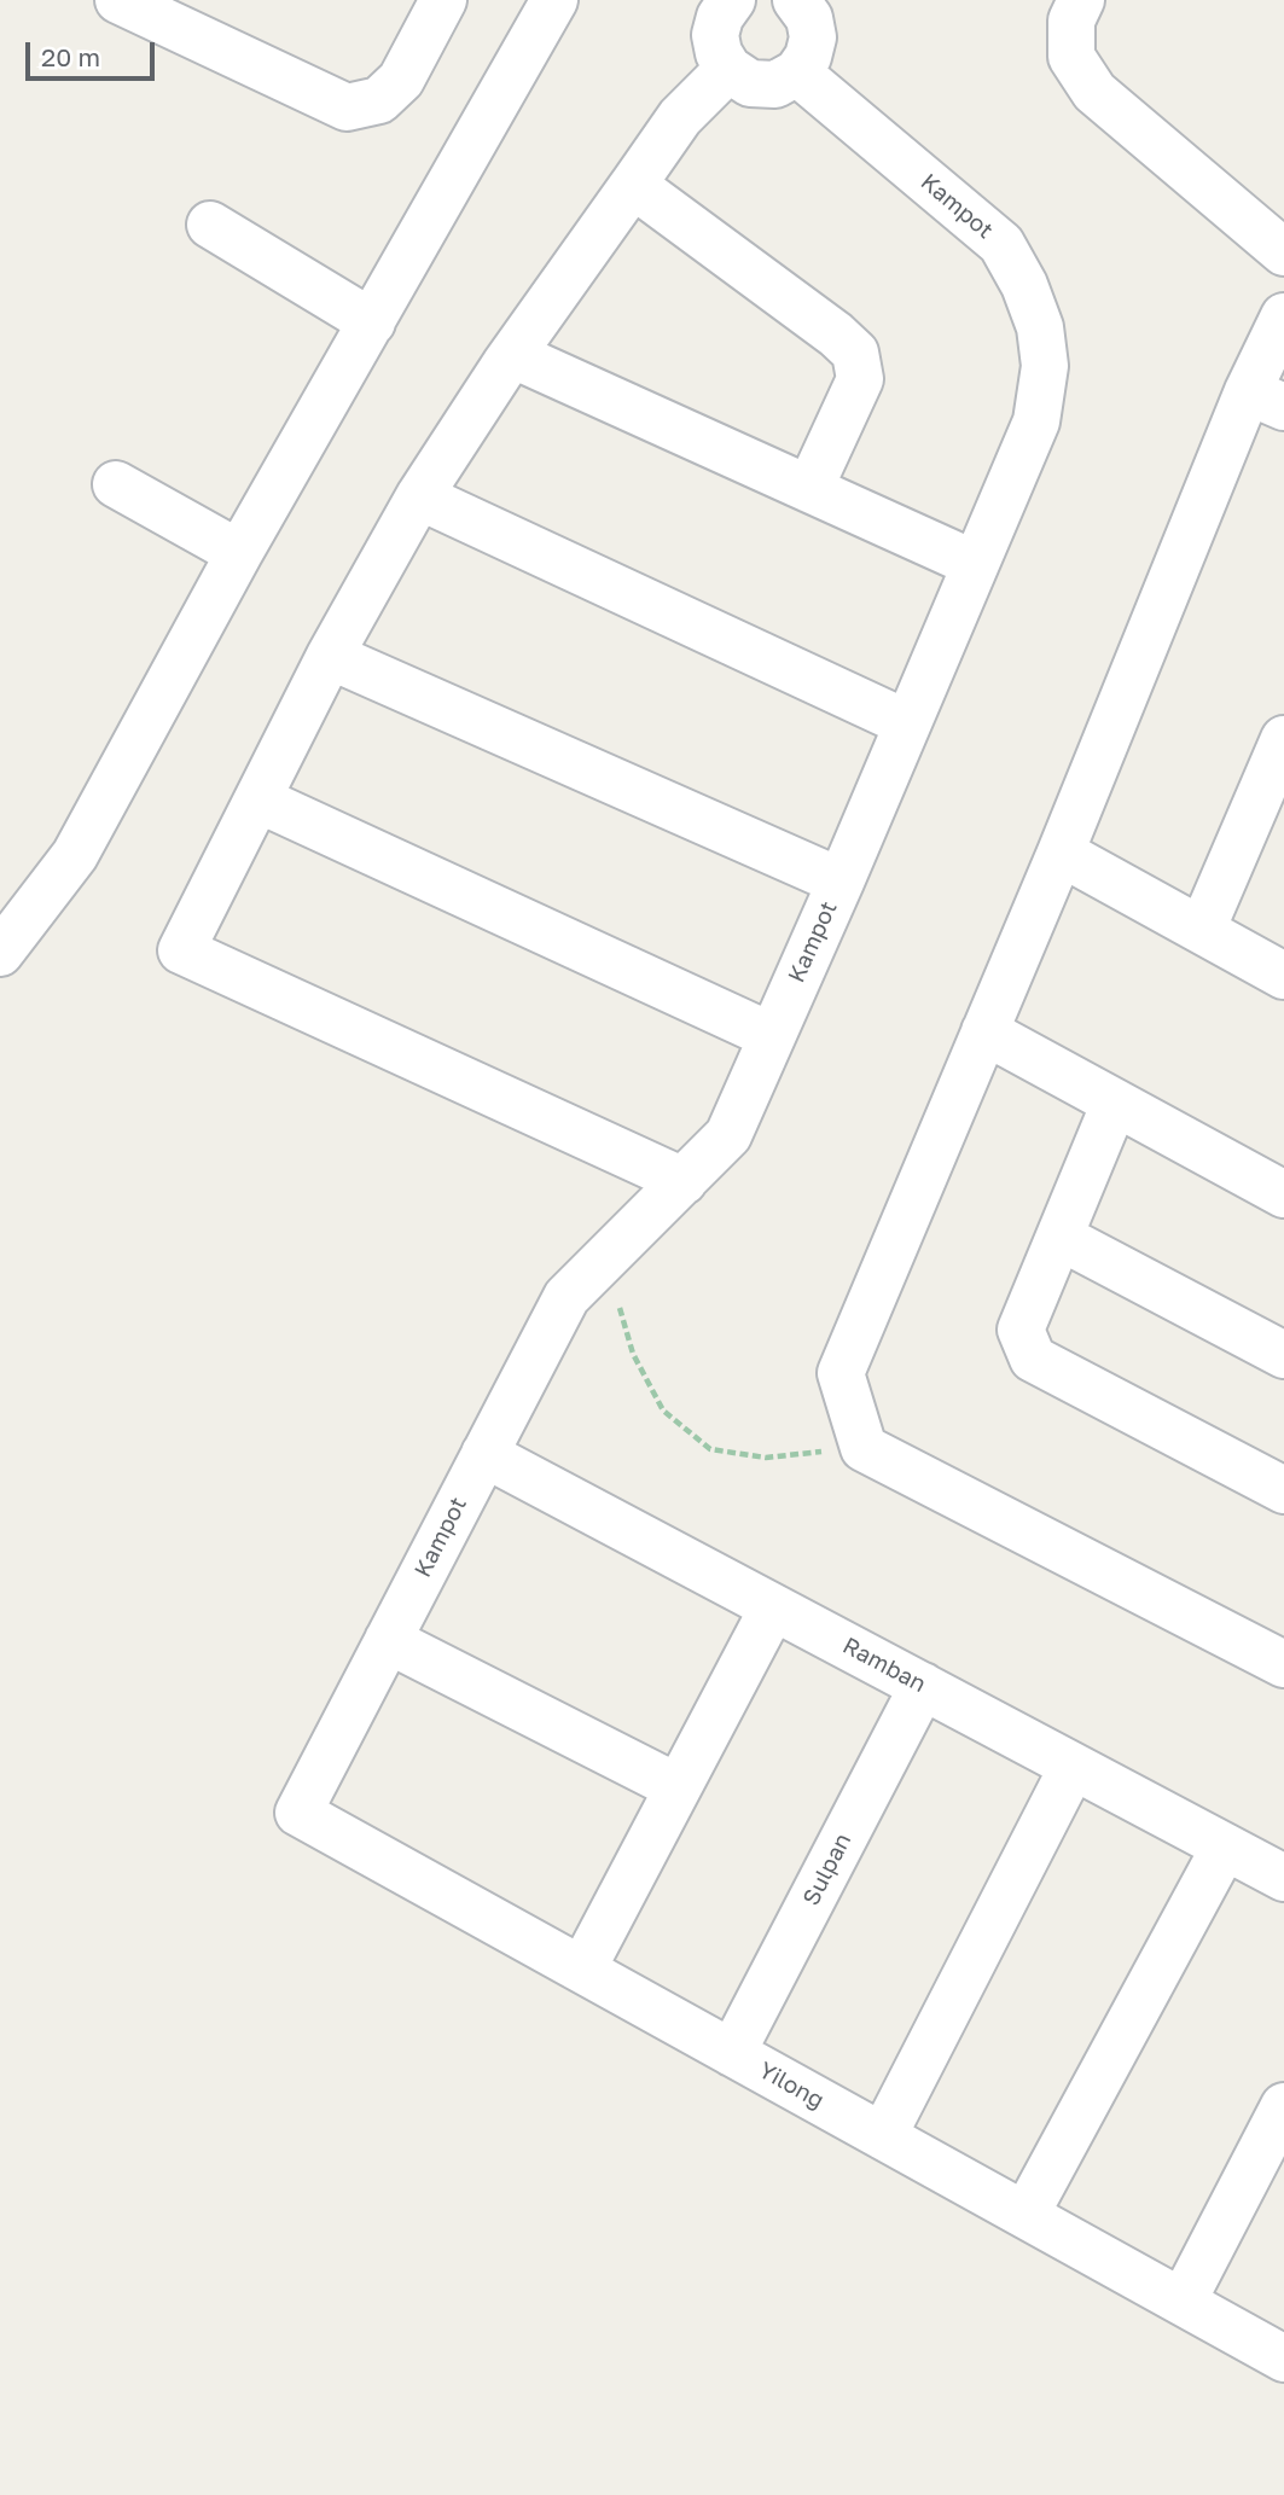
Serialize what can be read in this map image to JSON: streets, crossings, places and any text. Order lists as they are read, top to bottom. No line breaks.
{"streets":{"street":["Kampot","Ramban","Sulpan","Yilong"]},"crossings":[["Kampot","Ramban"],["Kampot","Yilong"],["Ramban","Sulpan"],["Sulpan","Yilong"]],"scale_bar":"20 m"}
